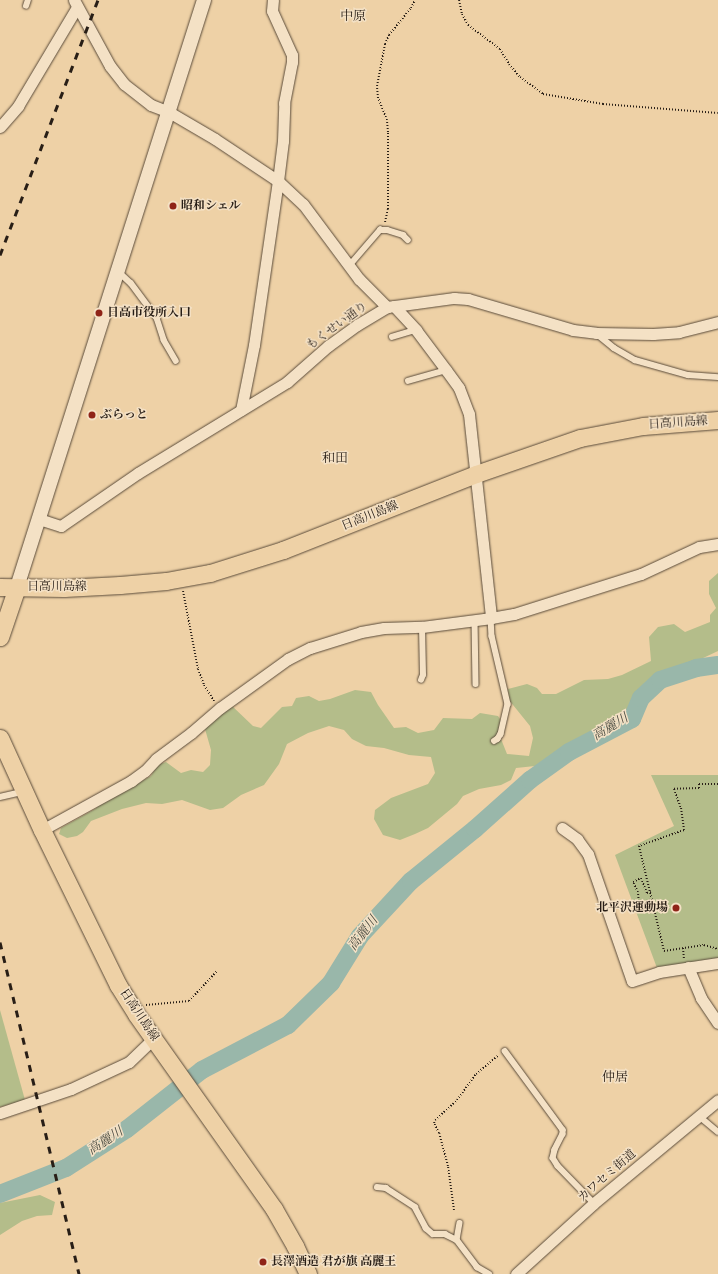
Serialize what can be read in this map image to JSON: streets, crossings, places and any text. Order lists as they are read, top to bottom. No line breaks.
{"streets":{"main road":["日高川島線"],"street":["もくせい通り","カワセミ街道"]},"districts":["中原","和田","仲居"],"water":["高麗川"],"places":["昭和シェル","日高市役所入口","ぶらっと","北平沢運動場","長澤酒造 君が旗 高麗王"]}
